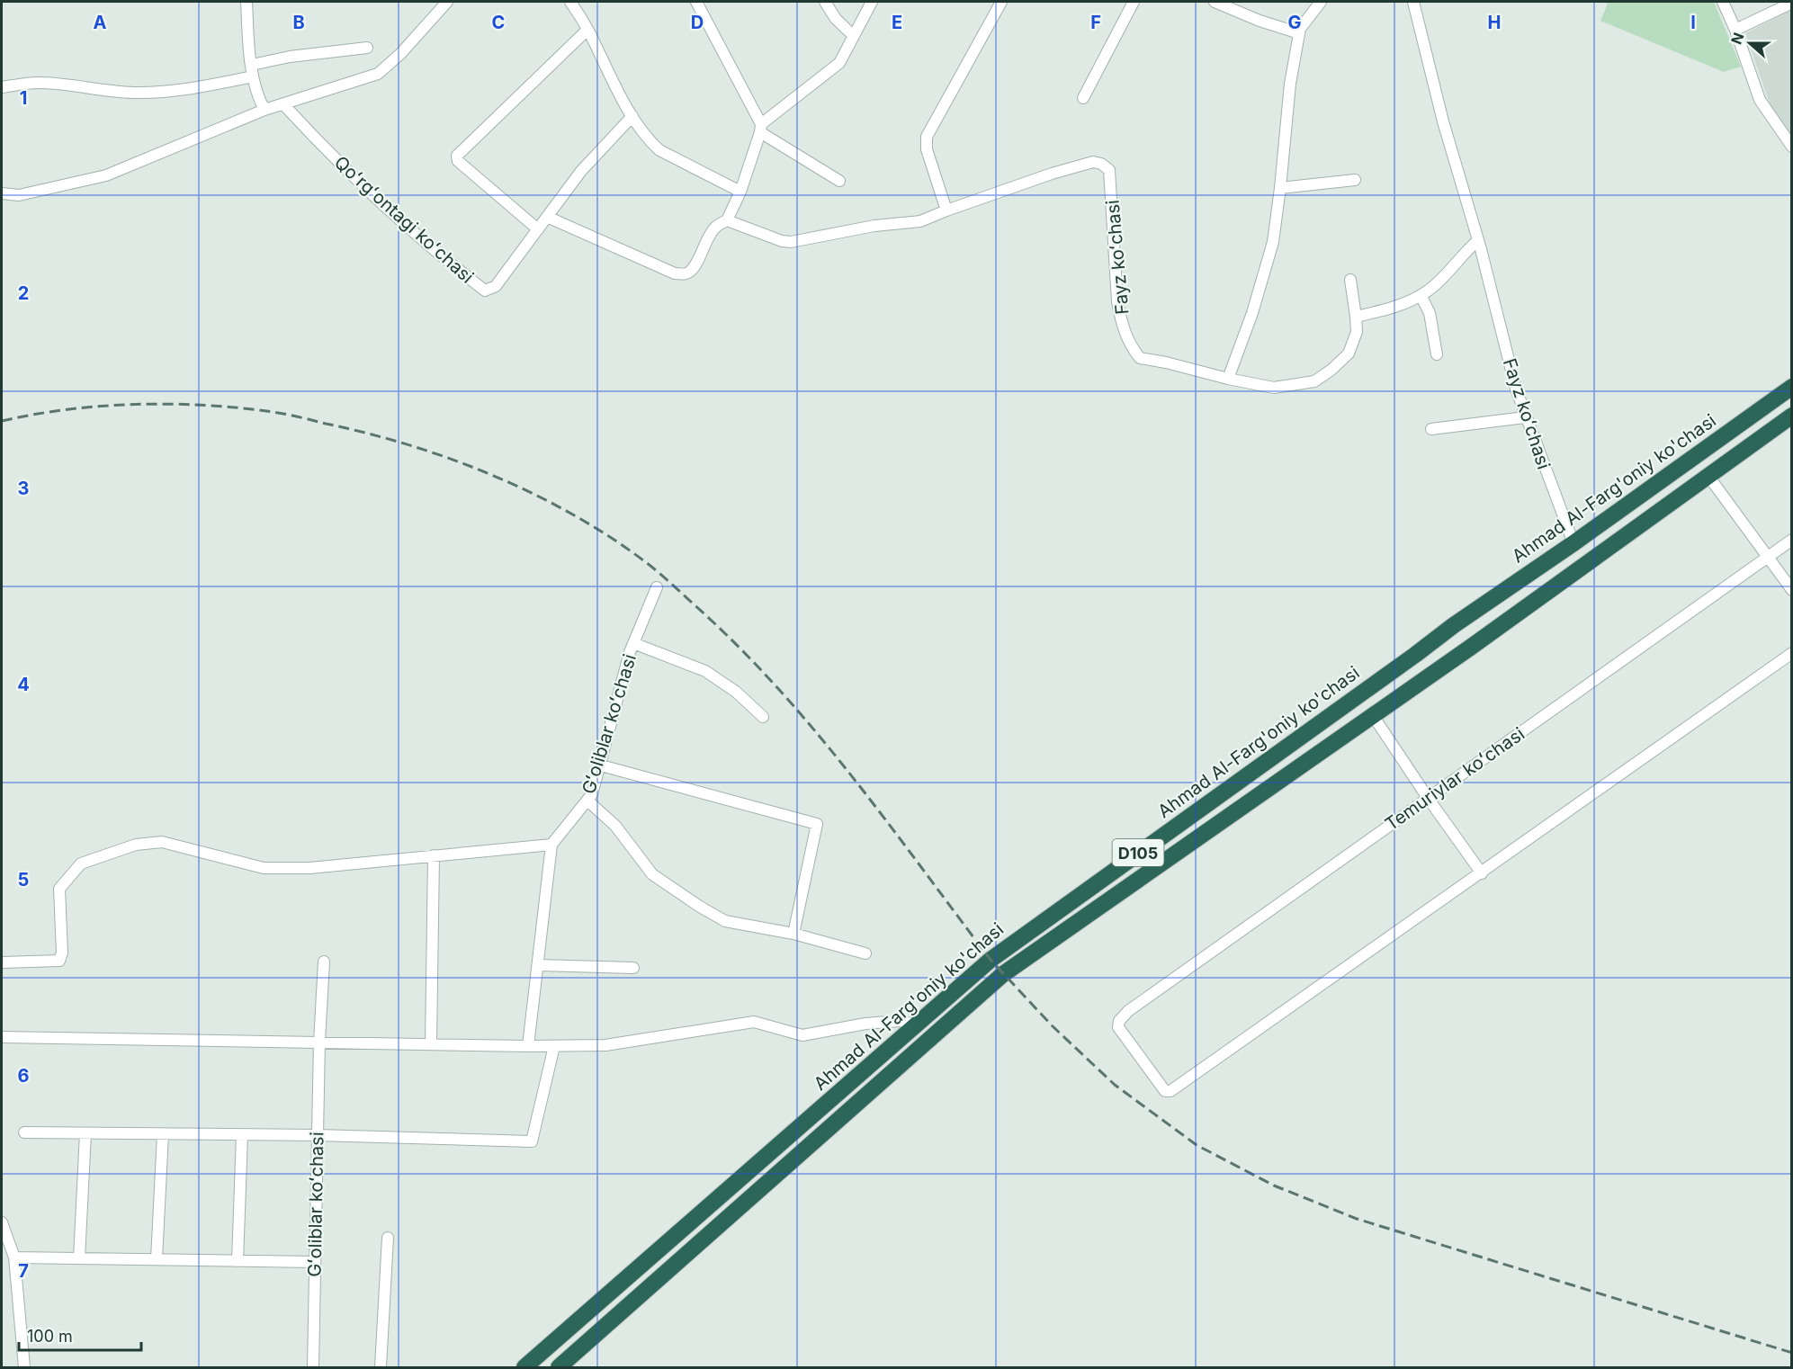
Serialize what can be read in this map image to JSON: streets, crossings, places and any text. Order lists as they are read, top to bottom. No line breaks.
{"streets":{"highway":["Ahmad Al-Farg'oniy ko'chasi","D105"],"street":["Qoʻrgʻontagi koʻchasi","Fayz koʻchasi","Gʻoliblar koʻchasi","Temuriylar koʻchasi"]},"crossings":[["Fayz koʻchasi","Ahmad Al-Farg'oniy ko'chasi"]],"scale_bar":"100 m","north":"left","grid":{"columns":["A","B","C","D","E","F","G","H","I"],"rows":["1","2","3","4","5","6","7"]}}
